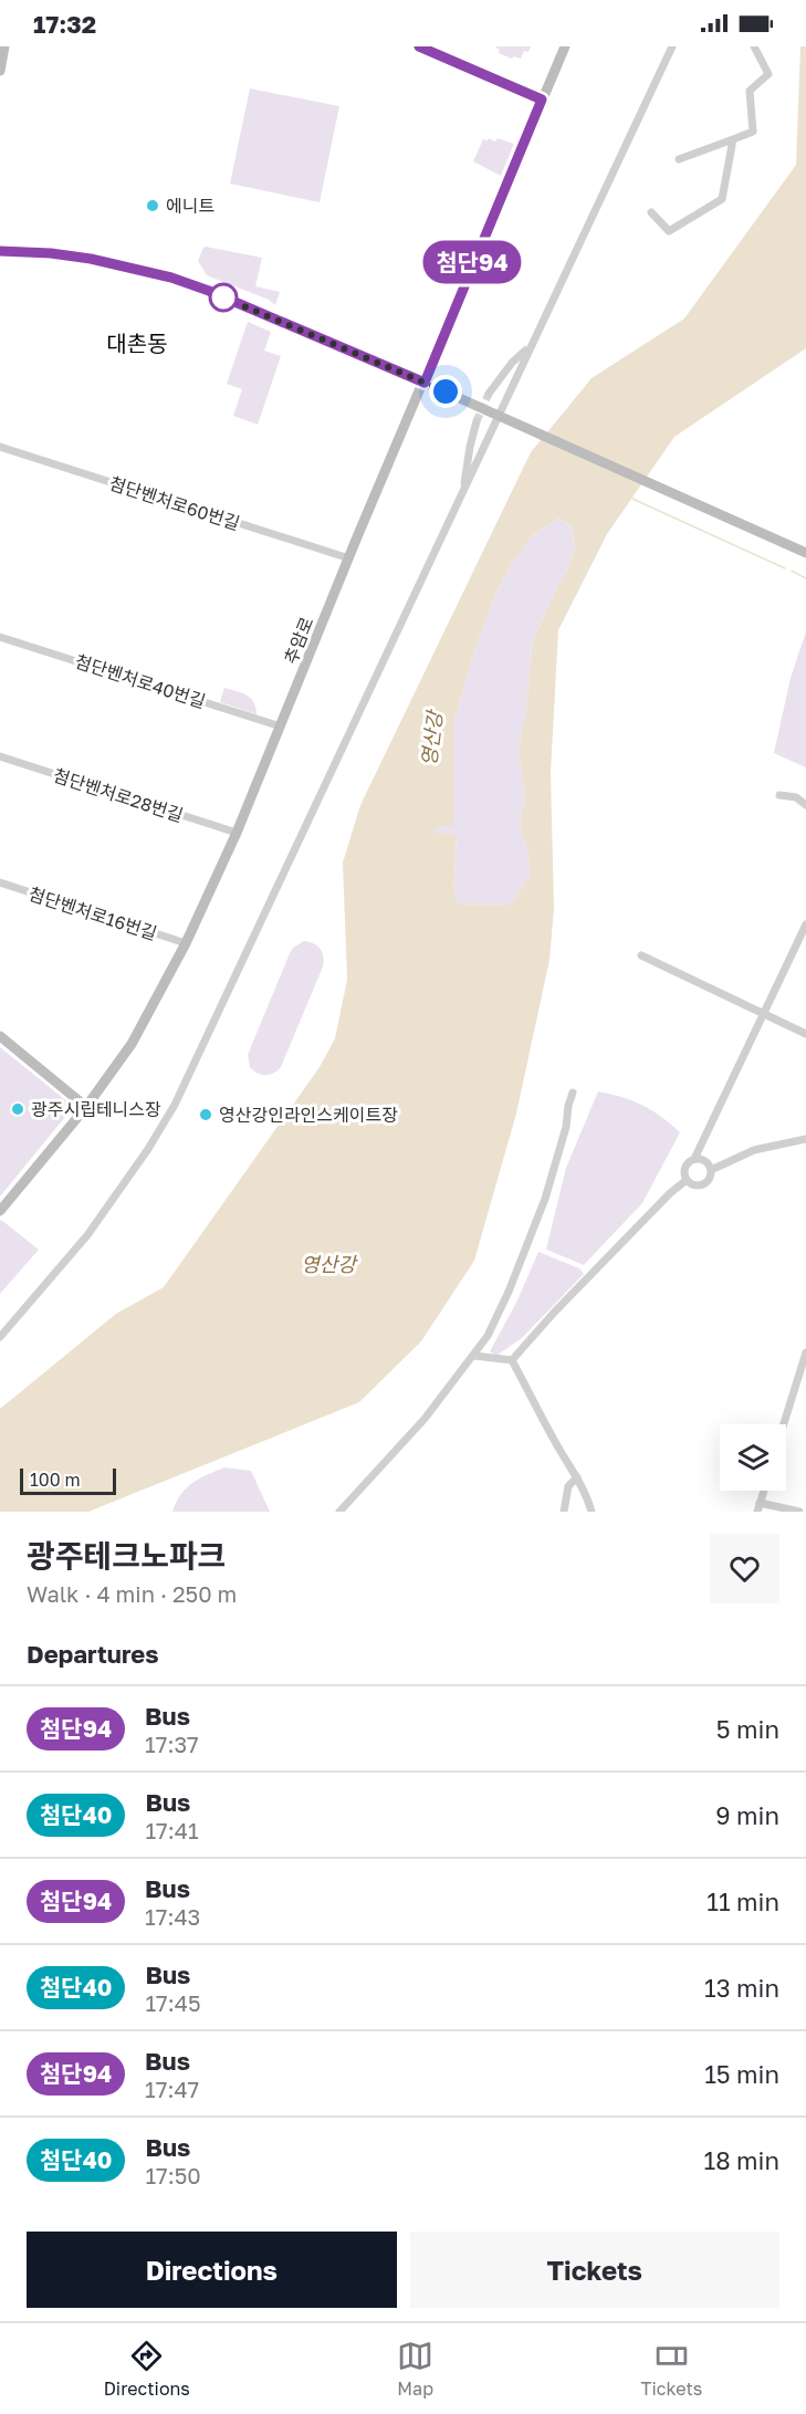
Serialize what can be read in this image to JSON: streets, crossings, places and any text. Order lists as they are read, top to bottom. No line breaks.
{"streets":{"street":["첨단벤처로60번길","추암로","첨단벤처로40번길","첨단벤처로28번길","첨단벤처로16번길"]},"crossings":[["첨단벤처로60번길","추암로"],["추암로","첨단벤처로40번길"],["추암로","첨단벤처로28번길"],["추암로","첨단벤처로16번길"]],"districts":["대촌동"],"water":["영산강"],"places":["에니트","광주시립테니스장","영산강인라인스케이트장"],"lines":["bus line 첨단94"],"scale_bar":"100 m","page":{"status":"17:32","on_map":"첨단94","scale":"100 m","heading":[["광주테크노파크","Walk · 4 min · 250 m"],"Departures"],"list":[{"mark":"첨단94","name":"Bus","note":"17:37","value":"5 min"},{"mark":"첨단40","name":"Bus","note":"17:41","value":"9 min"},{"mark":"첨단94","name":"Bus","note":"17:43","value":"11 min"},{"mark":"첨단40","name":"Bus","note":"17:45","value":"13 min"},{"mark":"첨단94","name":"Bus","note":"17:47","value":"15 min"},{"mark":"첨단40","name":"Bus","note":"17:50","value":"18 min"}],"buttons":["Directions","Tickets"],"tabs":["Directions","Map","Tickets"]}}
